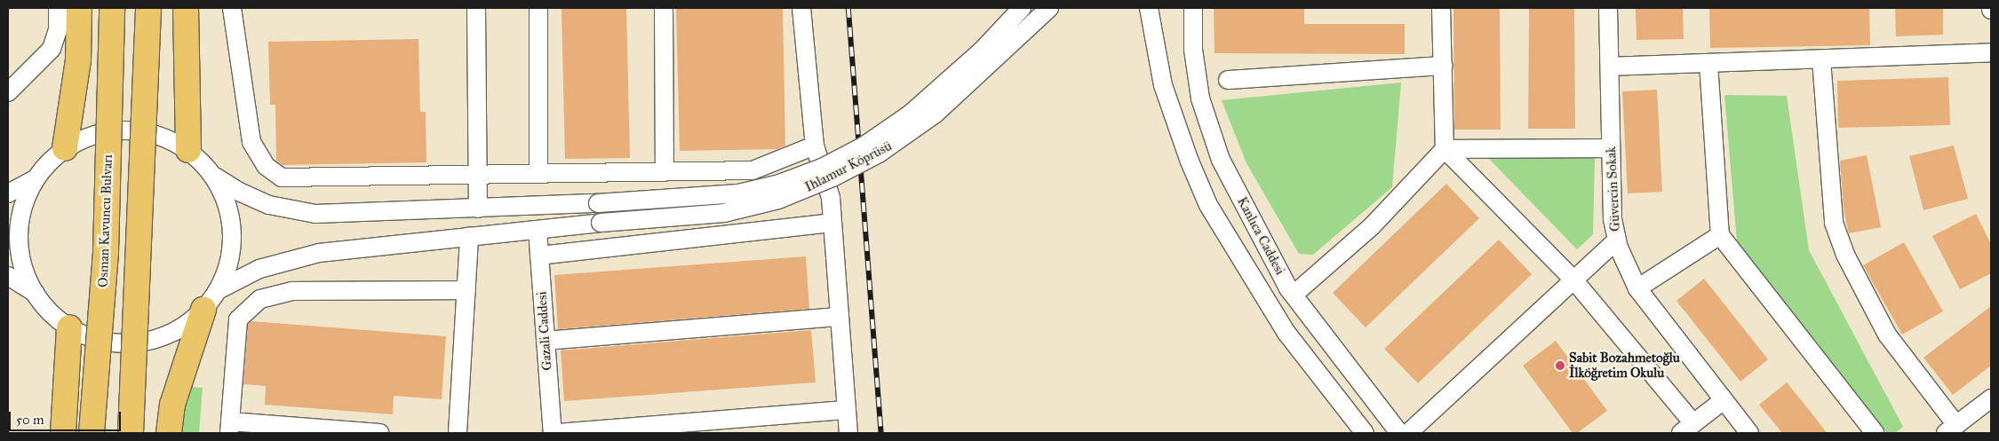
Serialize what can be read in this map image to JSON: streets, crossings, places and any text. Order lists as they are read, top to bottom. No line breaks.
{"streets":{"highway":["Osman Kavuncu Bulvarı"],"street":["Ihlamur Köprüsü","Güvercin Sokak","Kanlıca Caddesi","Gazali Caddesi"]},"crossings":[["Ihlamur Köprüsü","Gazali Caddesi"]],"places":["Sabit Bozahmetoğlu İlköğretim Okulu"],"scale_bar":"50 m"}
